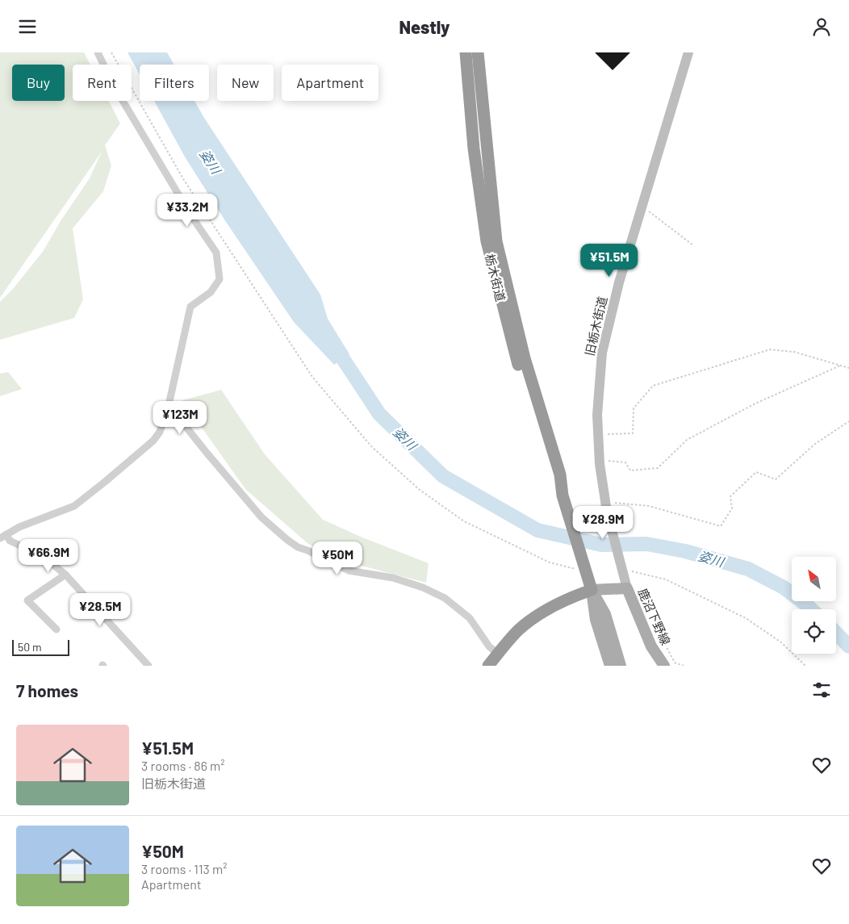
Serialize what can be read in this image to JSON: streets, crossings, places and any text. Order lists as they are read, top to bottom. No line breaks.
{"streets":{"highway":["栃木街道"],"main road":["鹿沼下野線"],"street":["旧栃木街道"]},"crossings":[["栃木街道","鹿沼下野線"],["旧栃木街道","鹿沼下野線"]],"water":["姿川"],"scale_bar":"50 m","north":"top left","page":{"header":"Nestly","chip":["Buy","Rent","Filters","New","Apartment"],"price":["¥33.2M","¥51.5M","¥123M","¥28.9M","¥66.9M","¥50M","¥28.5M"],"scale":"50 m","heading":"7 homes","list":[{"name":"¥51.5M","note":"3 rooms · 86 m² · 旧栃木街道"},{"name":"¥50M","note":"3 rooms · 113 m² · Apartment"}]}}
